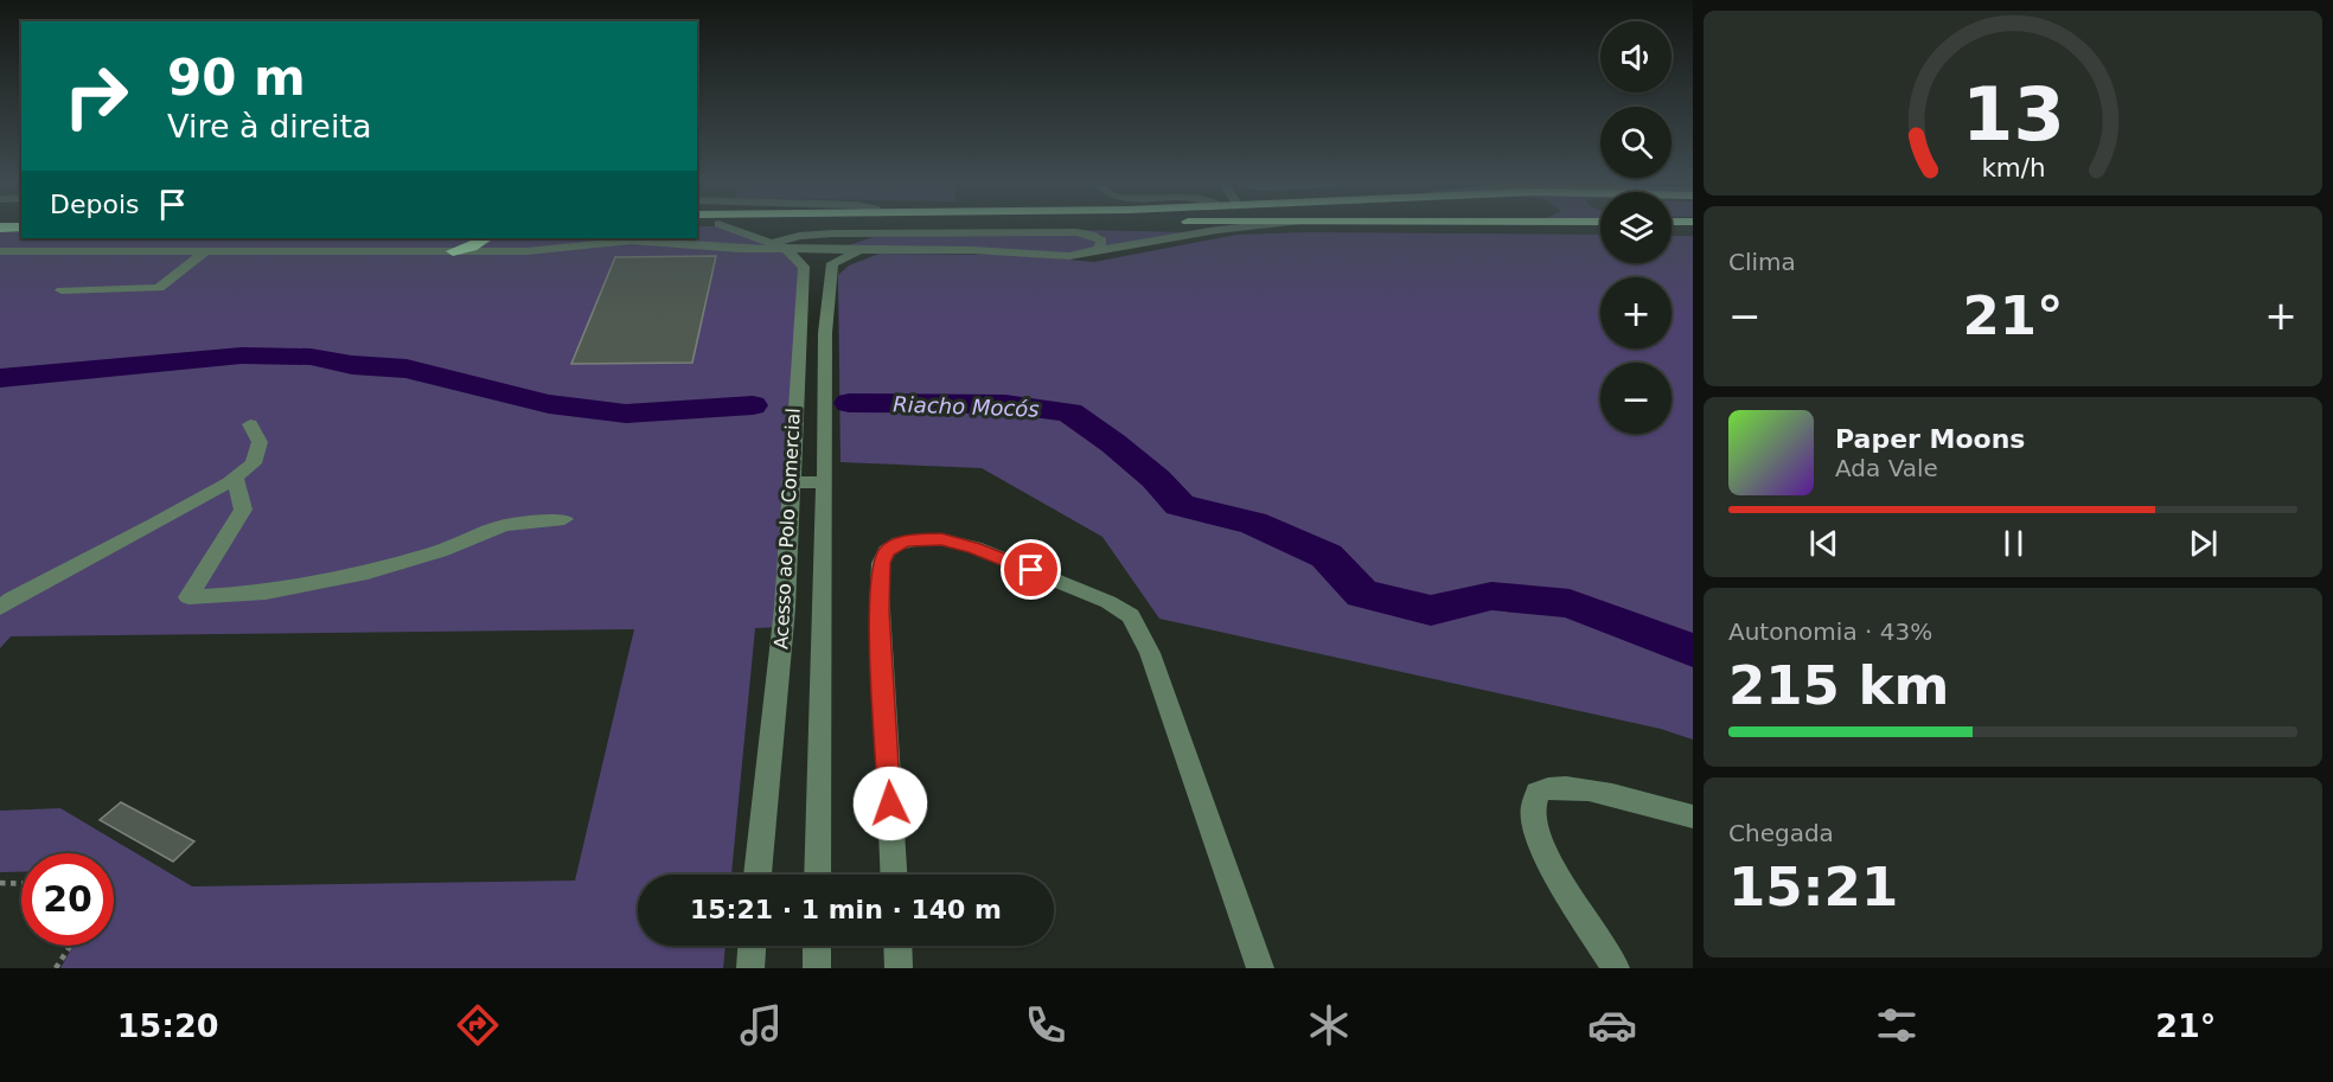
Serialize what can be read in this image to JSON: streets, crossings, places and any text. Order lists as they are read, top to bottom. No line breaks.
{"streets":{"street":["Acesso ao Polo Comercial"]},"water":["Riacho Mocós"],"page":{"map_buttons":["+","−"],"turn":["90 m","Vire à direita"],"then":"Depois","tile":["Clima",["Autonomia · 43%","215 km"],["Chegada","15:21"]],"heat":["−","21°","+"],"song":["Paper Moons","Ada Vale"],"limit":"20","trip":"15:21 · 1 min · 140 m","tabs":["15:20","21°"],"gauge":["13","km/h"]}}
